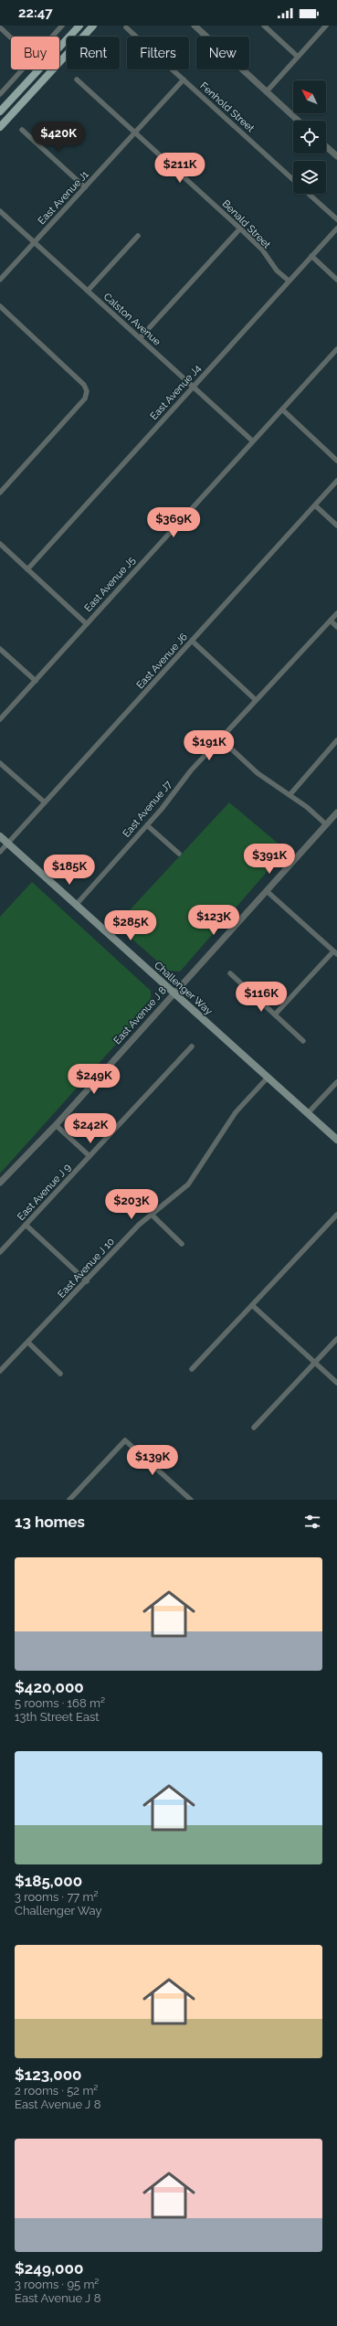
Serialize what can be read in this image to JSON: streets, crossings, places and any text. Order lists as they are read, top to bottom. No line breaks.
{"streets":{"main road":["Challenger Way"],"street":["Fenhold Street","East Avenue J1","Benald Street","Calston Avenue","East Avenue J4","East Avenue J5","East Avenue J6","East Avenue J7","East Avenue J 8","East Avenue J 9","East Avenue J 10"]},"crossings":[["Fenhold Street","East Avenue J1"],["East Avenue J1","Benald Street"],["East Avenue J1","Calston Avenue"],["Benald Street","East Avenue J4"],["Calston Avenue","East Avenue J4"],["Calston Avenue","East Avenue J5"],["East Avenue J6","Challenger Way"],["East Avenue J7","Challenger Way"],["Challenger Way","East Avenue J 8"],["Challenger Way","East Avenue J 10"]],"north":"top left","page":{"status":"22:47","chip":["Buy","Rent","Filters","New"],"price":["$420K","$211K","$369K","$191K","$391K","$185K","$123K","$285K","$116K","$249K","$242K","$203K","$139K"],"heading":"13 homes","list":[{"name":"$420,000","note":"5 rooms · 168 m² · 13th Street East"},{"name":"$185,000","note":"3 rooms · 77 m² · Challenger Way"},{"name":"$123,000","note":"2 rooms · 52 m² · East Avenue J 8"},{"name":"$249,000","note":"3 rooms · 95 m² · East Avenue J 8"}]}}
